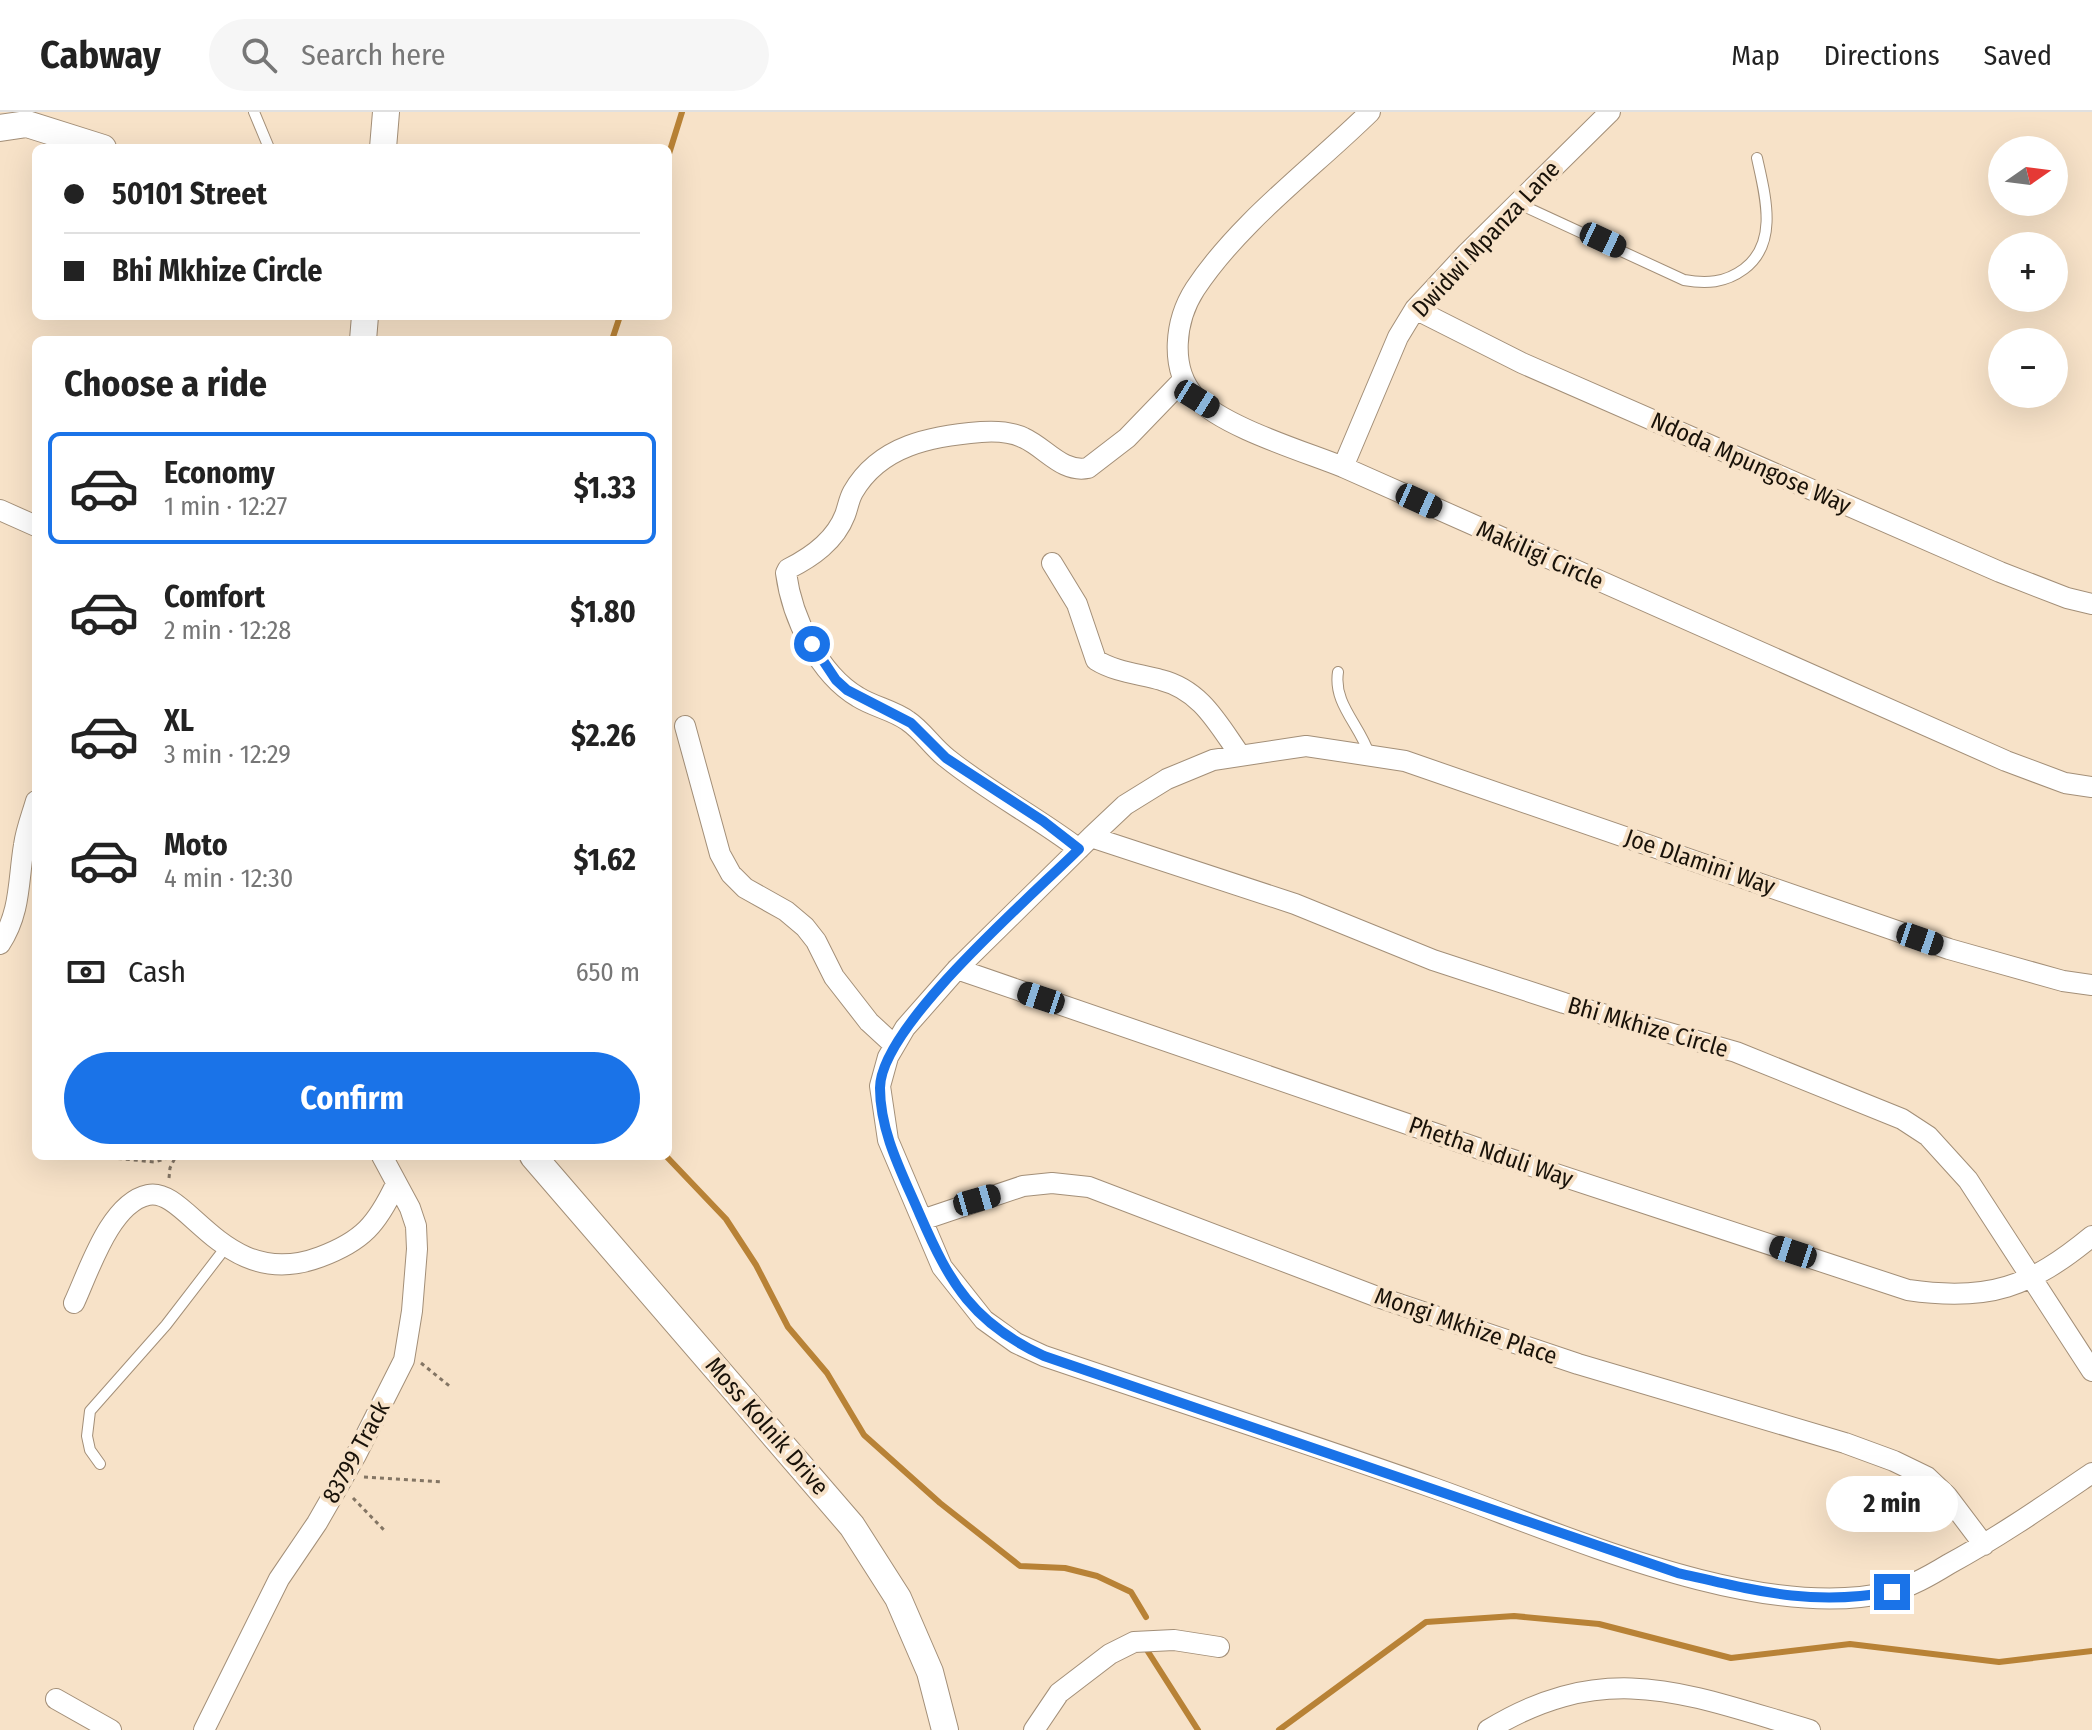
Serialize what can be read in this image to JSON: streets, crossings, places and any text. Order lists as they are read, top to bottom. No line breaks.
{"streets":{"main road":["Moss Kolnik Drive"],"street":["Dwidwi Mpanza Lane","Ndoda Mpungose Way","Makiligi Circle","Joe Dlamini Way","Bhi Mkhize Circle","Phetha Nduli Way","Mongi Mkhize Place","83799 Track"]},"crossings":[["Dwidwi Mpanza Lane","Ndoda Mpungose Way"],["Dwidwi Mpanza Lane","Makiligi Circle"],["Makiligi Circle","Bhi Mkhize Circle"],["Bhi Mkhize Circle","Phetha Nduli Way"]],"north":"right","page":{"header":"Cabway","search":"Search here","nav":["Map","Directions","Saved"],"map_buttons":["+","−"],"banner":["50101 Street","Bhi Mkhize Circle"],"heading":"Choose a ride","list":[{"name":"Economy","note":"1 min · 12:27","value":"$1.33"},{"name":"Comfort","note":"2 min · 12:28","value":"$1.80"},{"name":"XL","note":"3 min · 12:29","value":"$2.26"},{"name":"Moto","note":"4 min · 12:30","value":"$1.62"}],"pay":["Cash","650 m"],"buttons":"Confirm","bubble":"2 min"}}
